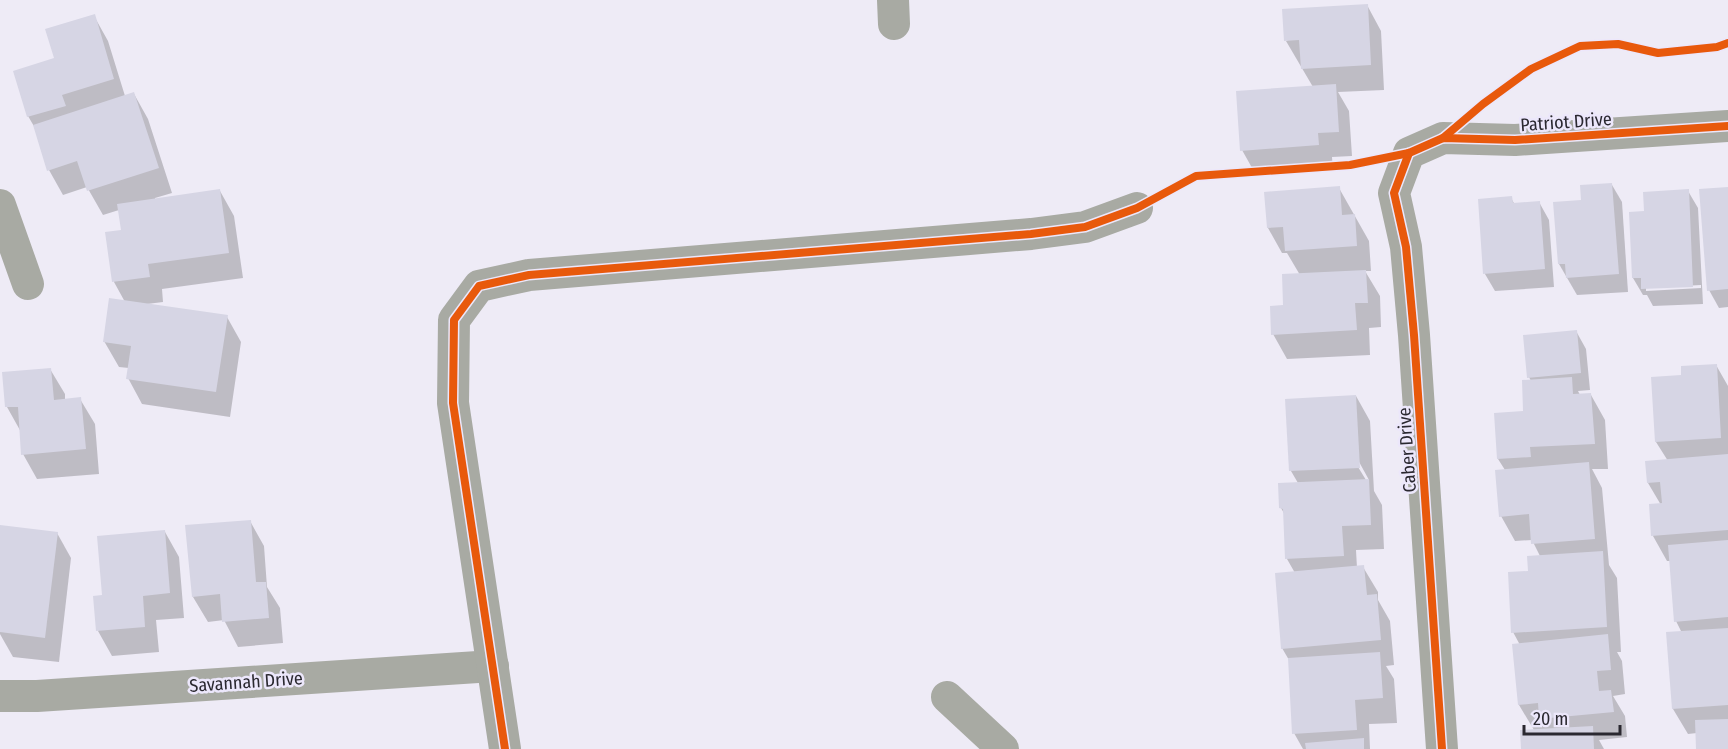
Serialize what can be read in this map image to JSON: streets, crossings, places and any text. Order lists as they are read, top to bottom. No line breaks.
{"streets":{"street":["Patriot Drive","Caber Drive","Savannah Drive"]},"crossings":[["Patriot Drive","Caber Drive"]],"scale_bar":"20 m"}
